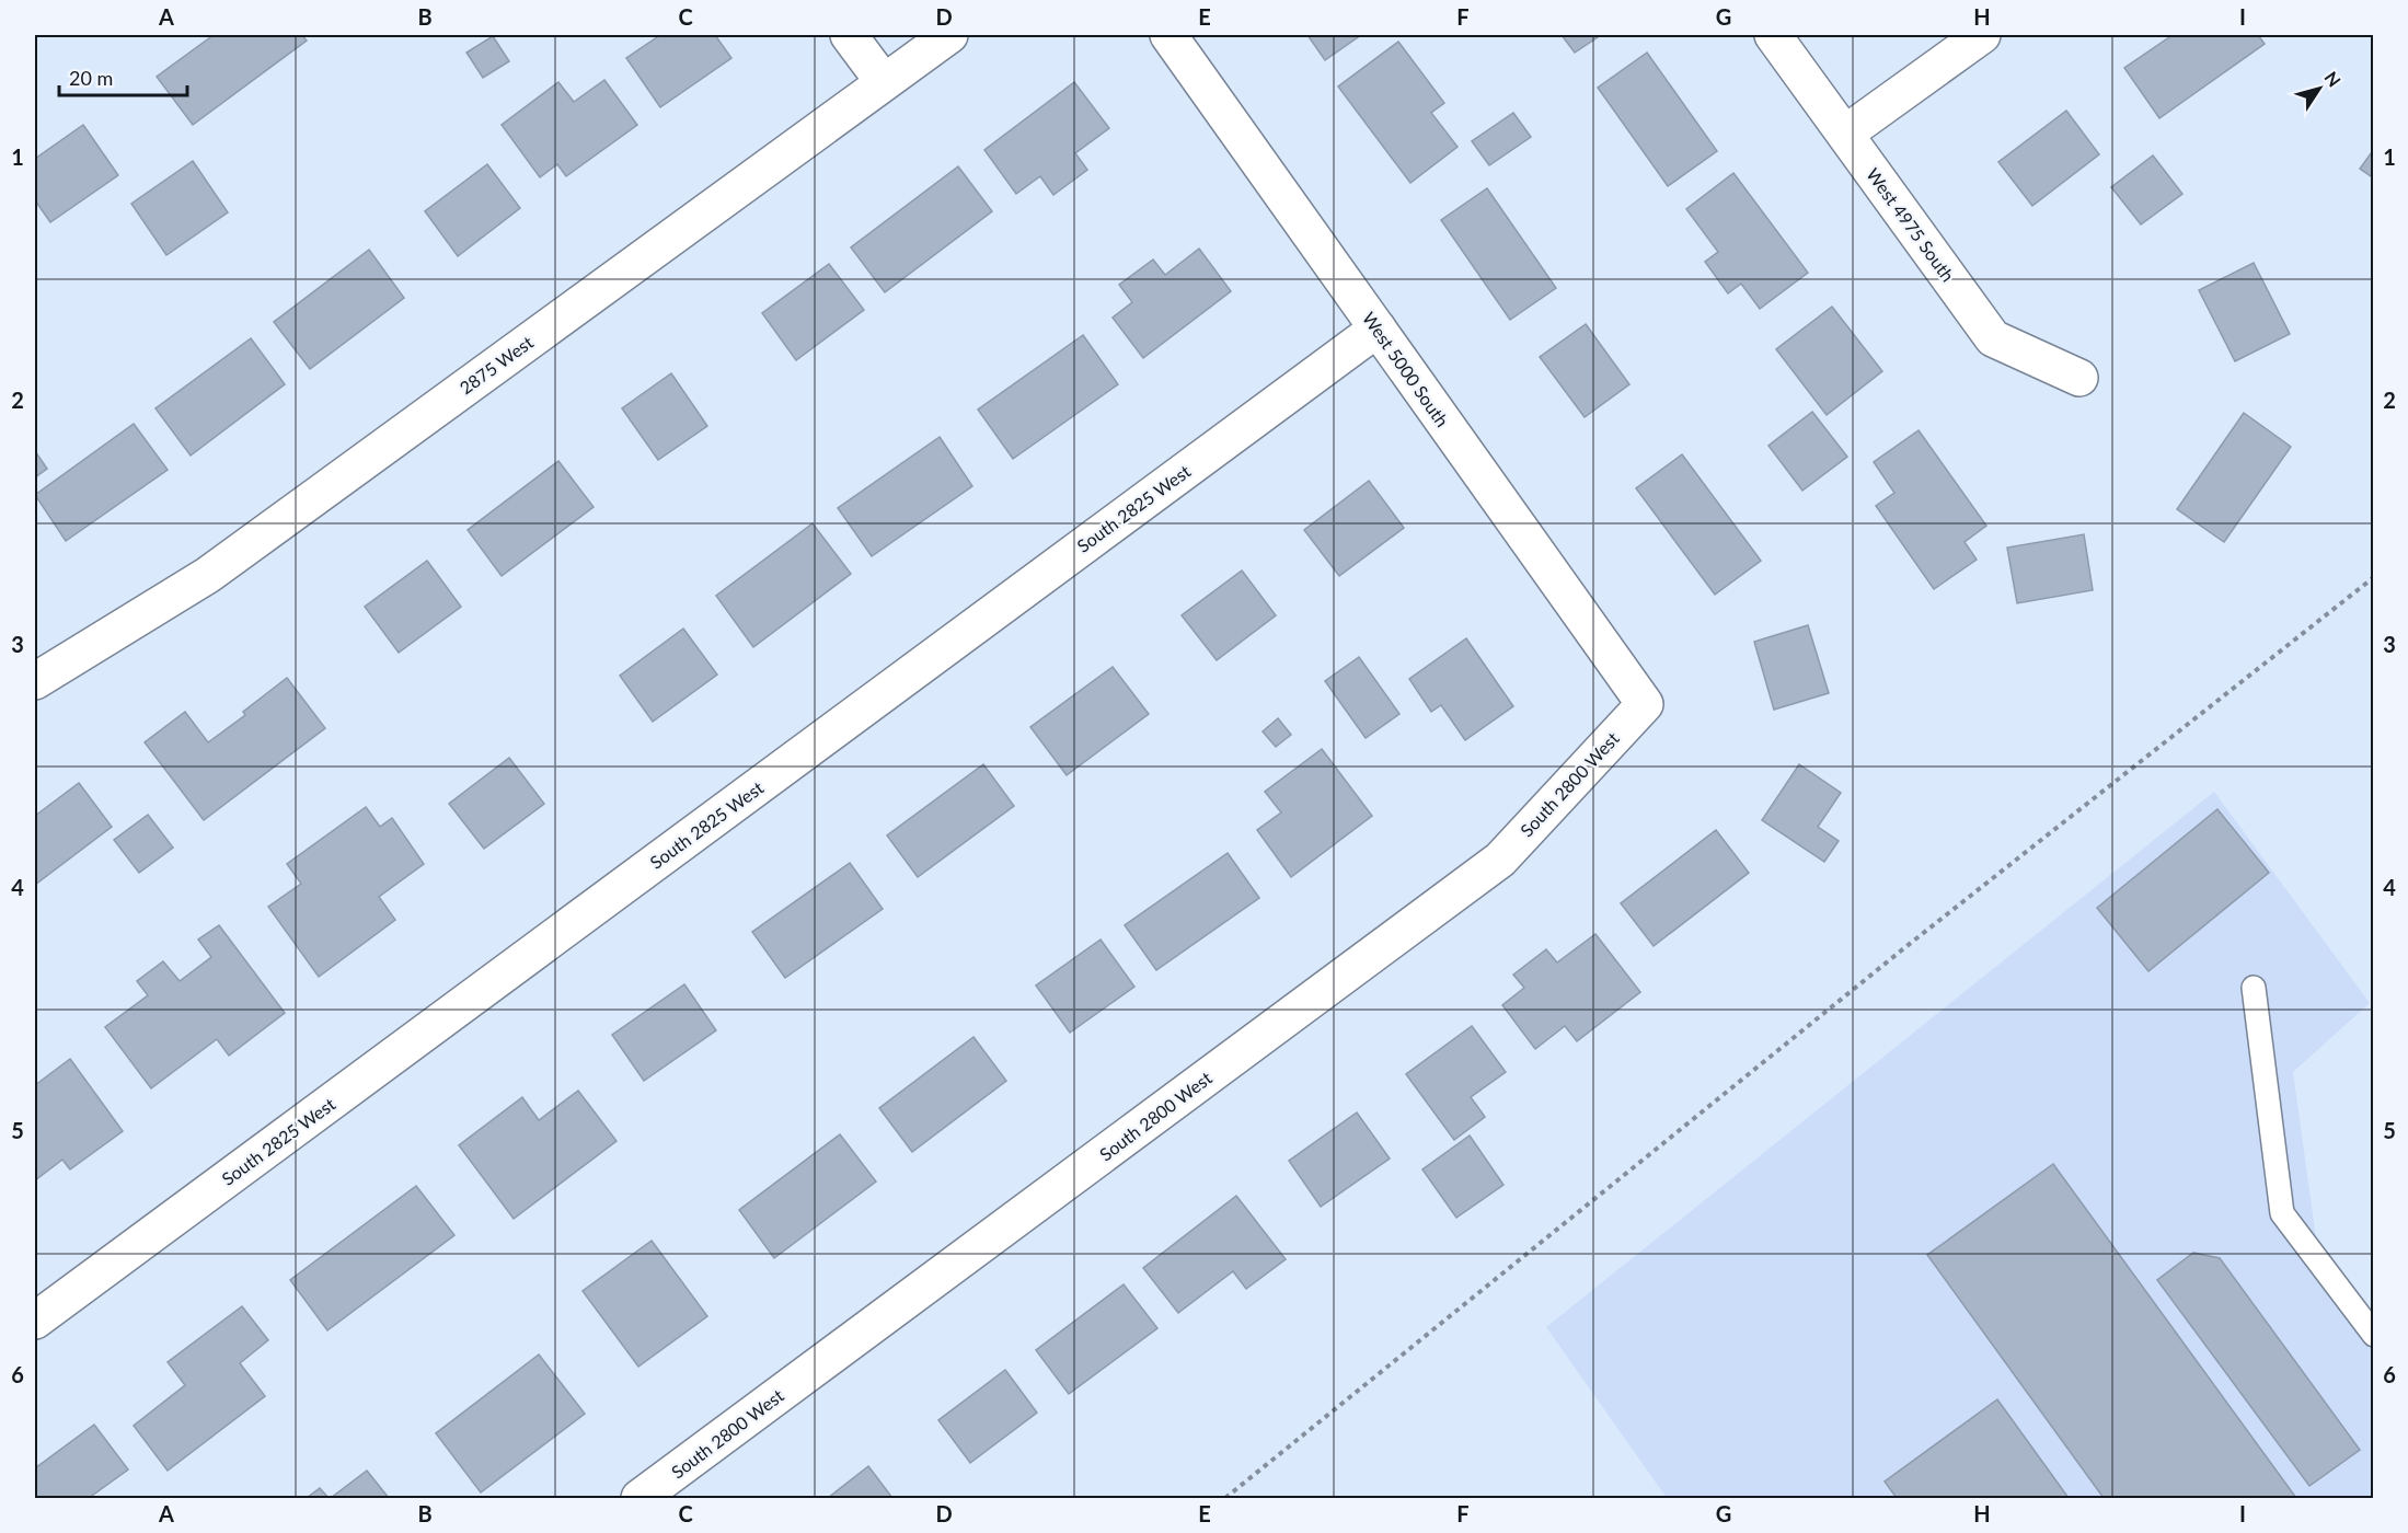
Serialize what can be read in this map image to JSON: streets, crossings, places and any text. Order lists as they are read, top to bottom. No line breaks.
{"streets":{"street":["West 4975 South","2875 West","West 5000 South","South 2825 West","South 2800 West"]},"crossings":[["West 5000 South","South 2825 West"],["West 5000 South","South 2800 West"]],"scale_bar":"20 m","north":"top right","grid":{"columns":["A","B","C","D","E","F","G","H","I"],"rows":["1","2","3","4","5","6"]}}
